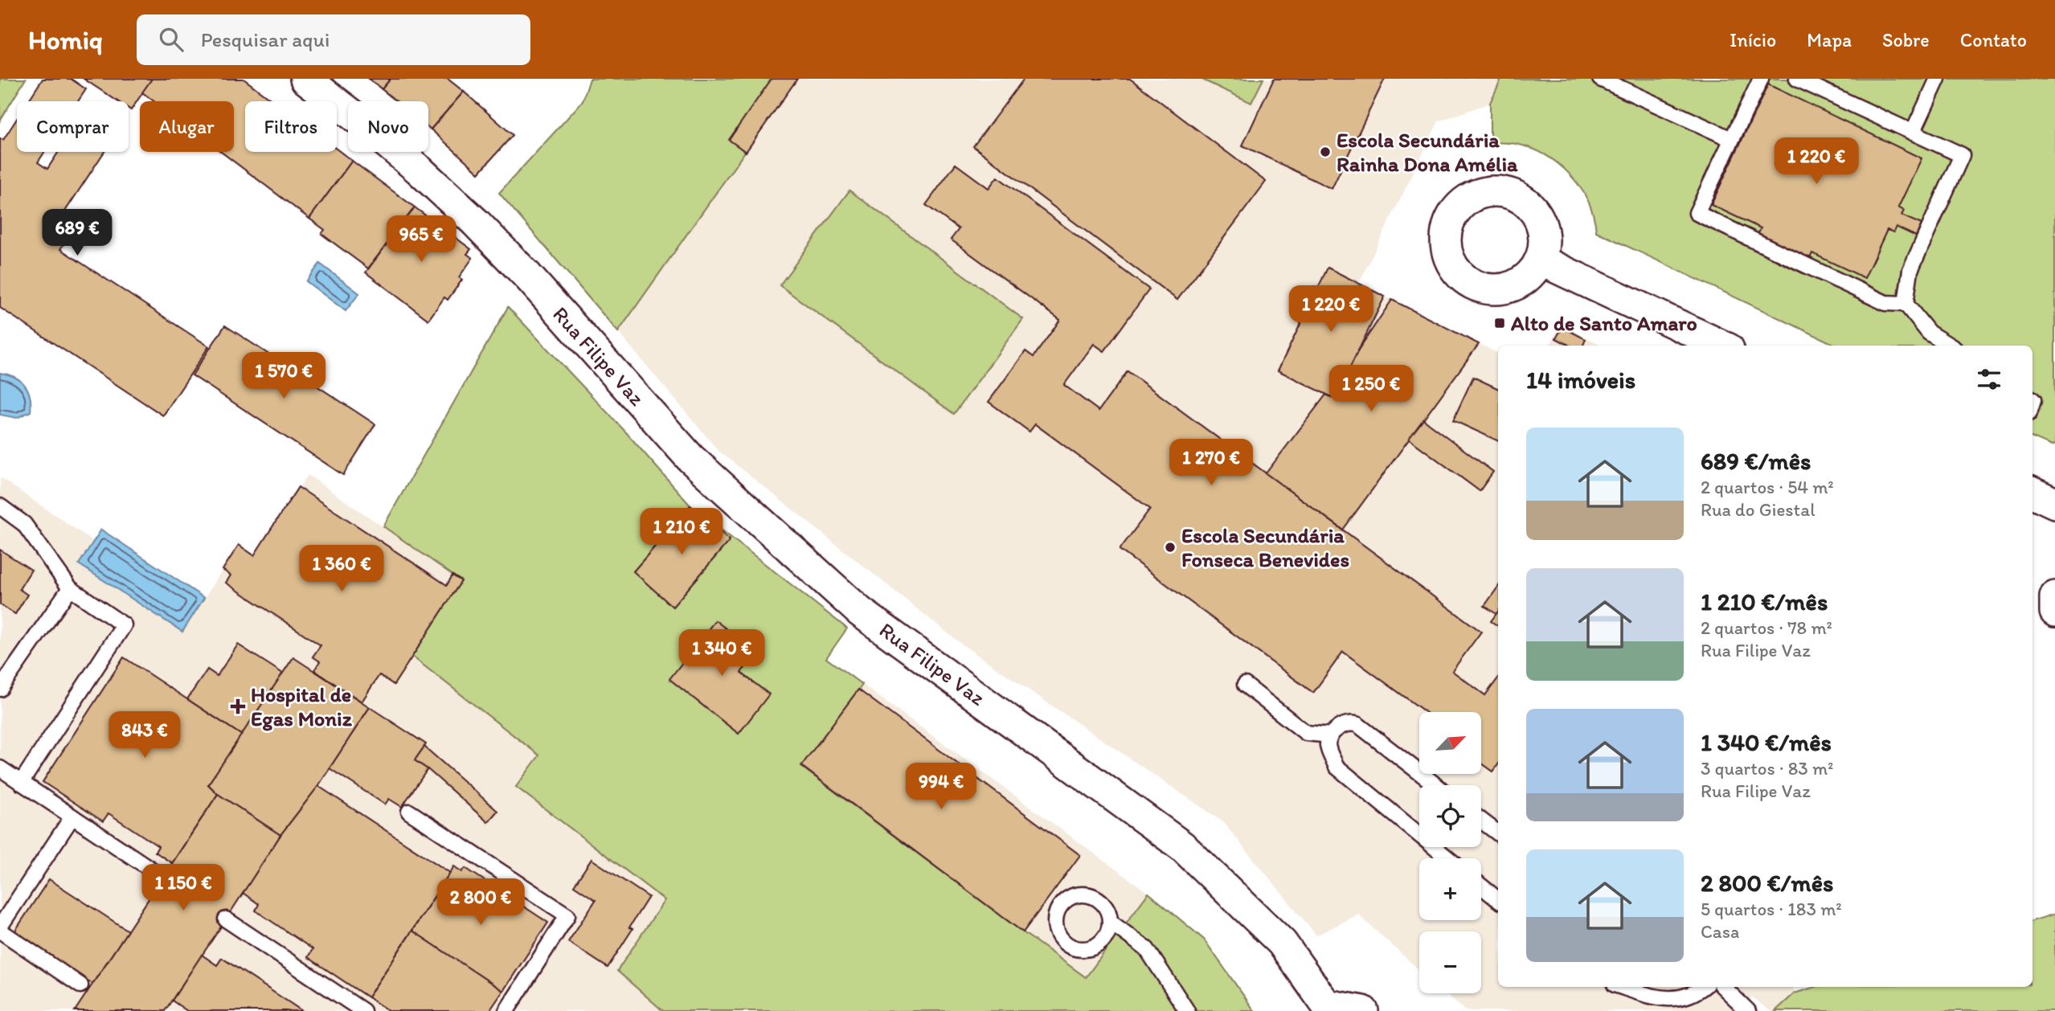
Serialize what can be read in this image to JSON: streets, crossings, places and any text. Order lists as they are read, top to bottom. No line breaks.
{"streets":{"street":["Rua Filipe Vaz"]},"places":{"other":["Escola Secundária Rainha Dona Amélia","Escola Secundária Fonseca Benevides"],"transit":["Alto de Santo Amaro"],"health":["Hospital de Egas Moniz"]},"north":"top right","page":{"header":"Homiq","search":"Pesquisar aqui","nav":["Início","Mapa","Sobre","Contato"],"chip":["Comprar","Alugar","Filtros","Novo"],"price":["1 220 €","689 €","965 €","1 220 €","1 570 €","1 250 €","1 270 €","1 210 €","1 360 €","1 340 €","843 €","994 €","1 150 €","2 800 €"],"heading":"14 imóveis","list":[{"name":"689 €/mês","note":"2 quartos · 54 m² · Rua do Giestal"},{"name":"1 210 €/mês","note":"2 quartos · 78 m² · Rua Filipe Vaz"},{"name":"1 340 €/mês","note":"3 quartos · 83 m² · Rua Filipe Vaz"},{"name":"2 800 €/mês","note":"5 quartos · 183 m² · Casa"}],"map_buttons":["+","−"]}}
